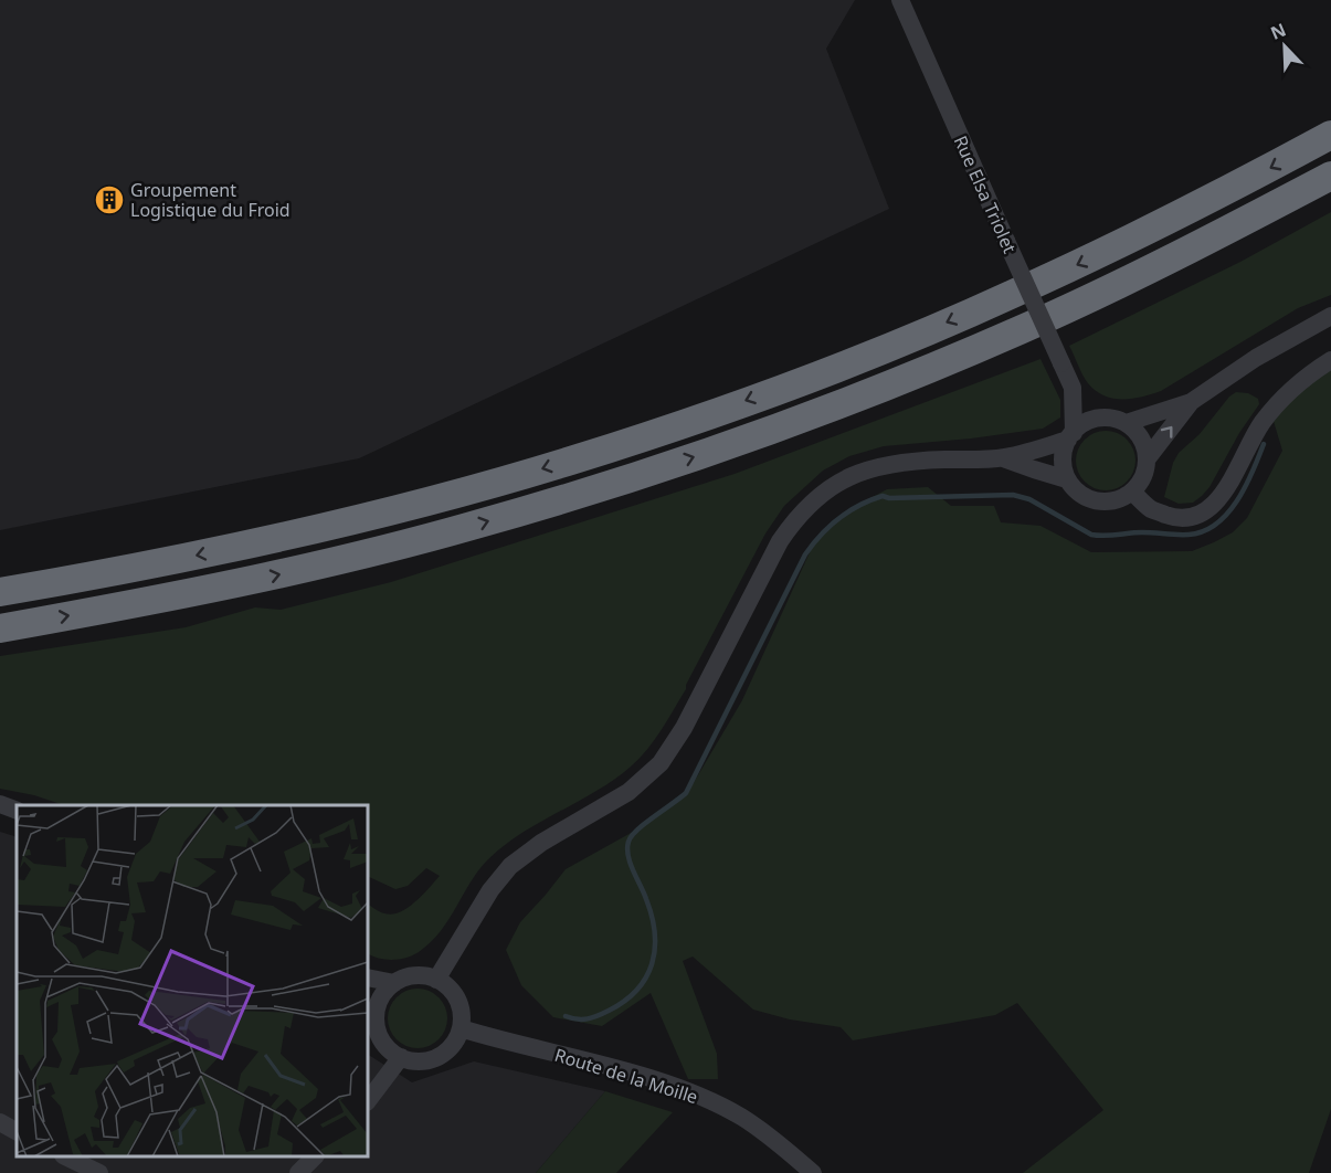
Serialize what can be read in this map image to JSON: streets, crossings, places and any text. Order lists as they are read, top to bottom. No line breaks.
{"streets":{"street":["Rue Elsa Triolet","Route de la Moille"]},"places":{"building":["Groupement Logistique du Froid"]},"north":"top left"}
